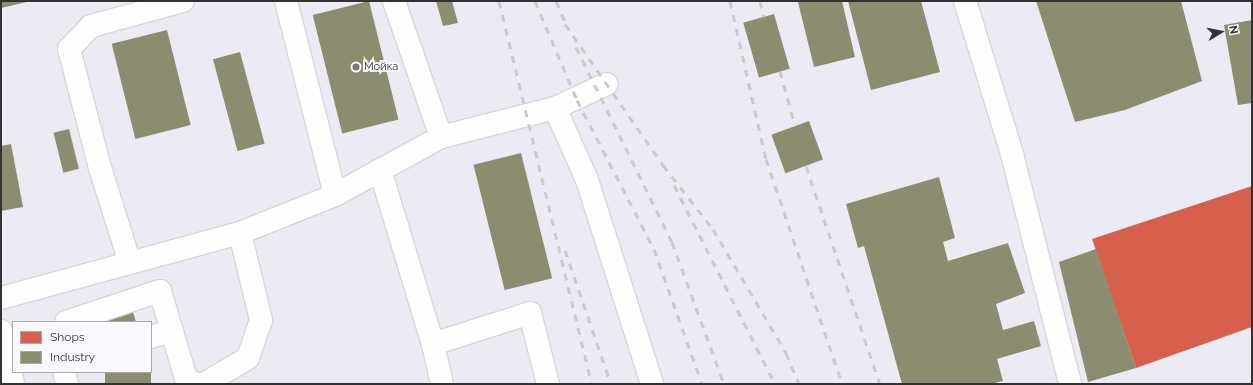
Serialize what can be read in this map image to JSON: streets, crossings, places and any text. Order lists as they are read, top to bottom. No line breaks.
{"places":["Мойка"],"legend":["Shops","Industry"],"north":"right"}
